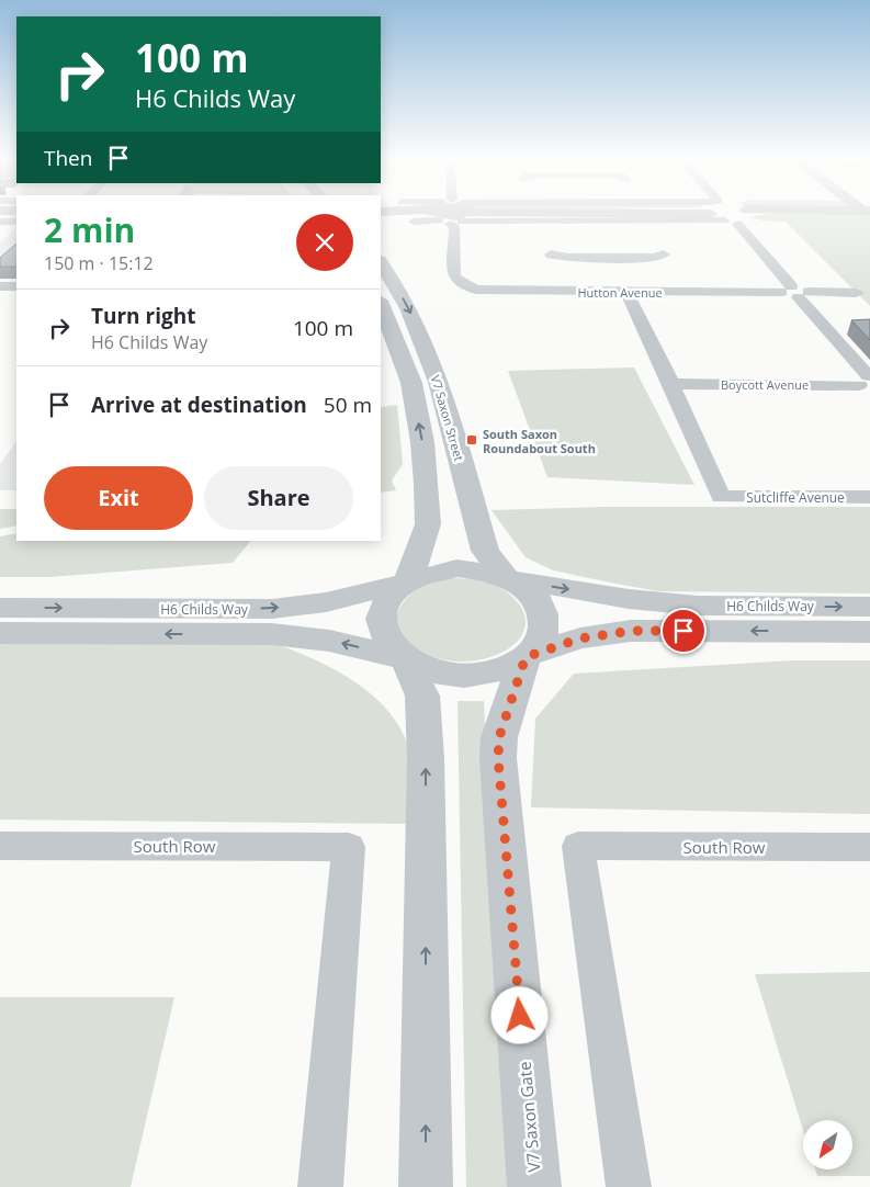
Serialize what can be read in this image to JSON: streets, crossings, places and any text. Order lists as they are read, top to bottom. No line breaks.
{"streets":{"street":["Hutton Avenue","Boycott Avenue","V7 Saxon Street","Sutcliffe Avenue","H6 Childs Way","South Row","V7 Saxon Gate"]},"crossings":[["Boycott Avenue","Sutcliffe Avenue"],["V7 Saxon Street","H6 Childs Way"],["V7 Saxon Street","V7 Saxon Gate"],["H6 Childs Way","V7 Saxon Gate"]],"places":{"transit":["South Saxon Roundabout South"]},"north":"bottom left","page":{"turn":["100 m","H6 Childs Way"],"then":"Then","heading":["2 min","150 m · 15:12"],"list":[{"name":"Turn right","note":"H6 Childs Way","value":"100 m"},{"name":"Arrive at destination","value":"50 m"}],"buttons":["Exit","Share"]}}
